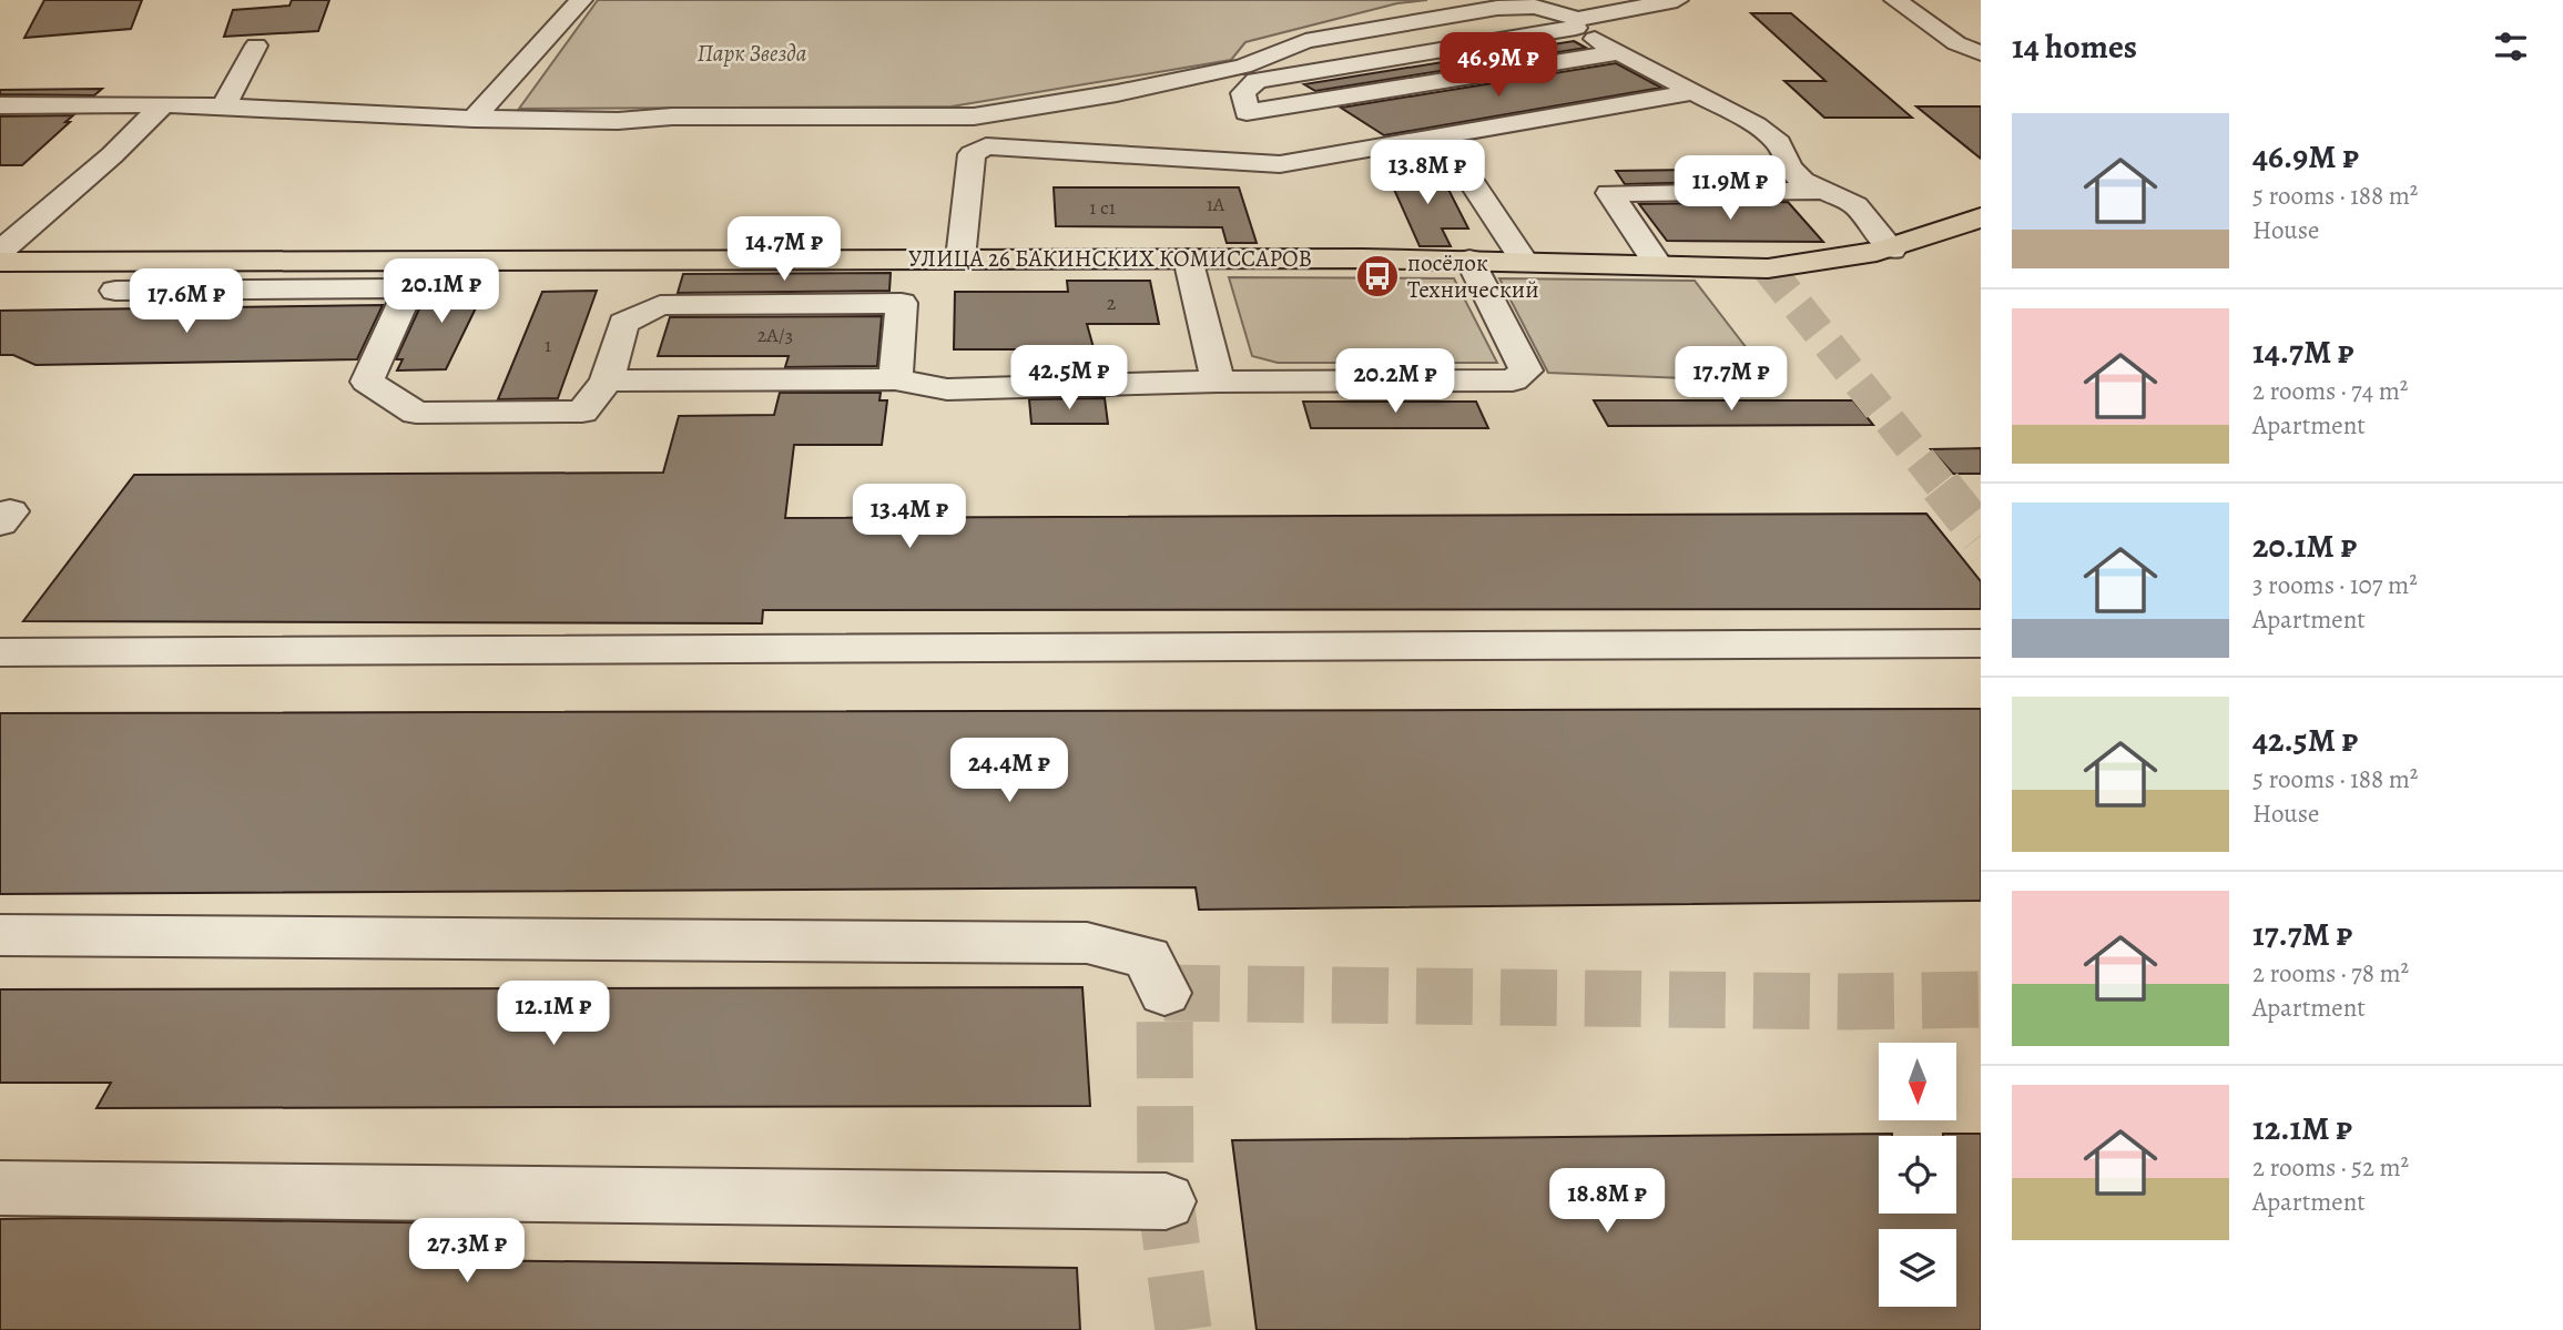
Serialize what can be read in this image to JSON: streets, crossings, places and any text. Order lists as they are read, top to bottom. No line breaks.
{"streets":{"main road":["УЛИЦА 26 БАКИНСКИХ КОМИССАРОВ"]},"parks":["Парк Звезда"],"places":{"bus stop":["посёлок Технический"]},"house_numbers":["1А","1 с1","2","2А/3","1"],"north":"bottom","page":{"heading":"14 homes","price":["46.9M ₽","13.8M ₽","11.9M ₽","14.7M ₽","20.1M ₽","17.6M ₽","42.5M ₽","17.7M ₽","20.2M ₽","13.4M ₽","24.4M ₽","12.1M ₽","18.8M ₽","27.3M ₽"],"list":[{"name":"46.9M ₽","note":"5 rooms · 188 m² · House"},{"name":"14.7M ₽","note":"2 rooms · 74 m² · Apartment"},{"name":"20.1M ₽","note":"3 rooms · 107 m² · Apartment"},{"name":"42.5M ₽","note":"5 rooms · 188 m² · House"},{"name":"17.7M ₽","note":"2 rooms · 78 m² · Apartment"},{"name":"12.1M ₽","note":"2 rooms · 52 m² · Apartment"}]}}
